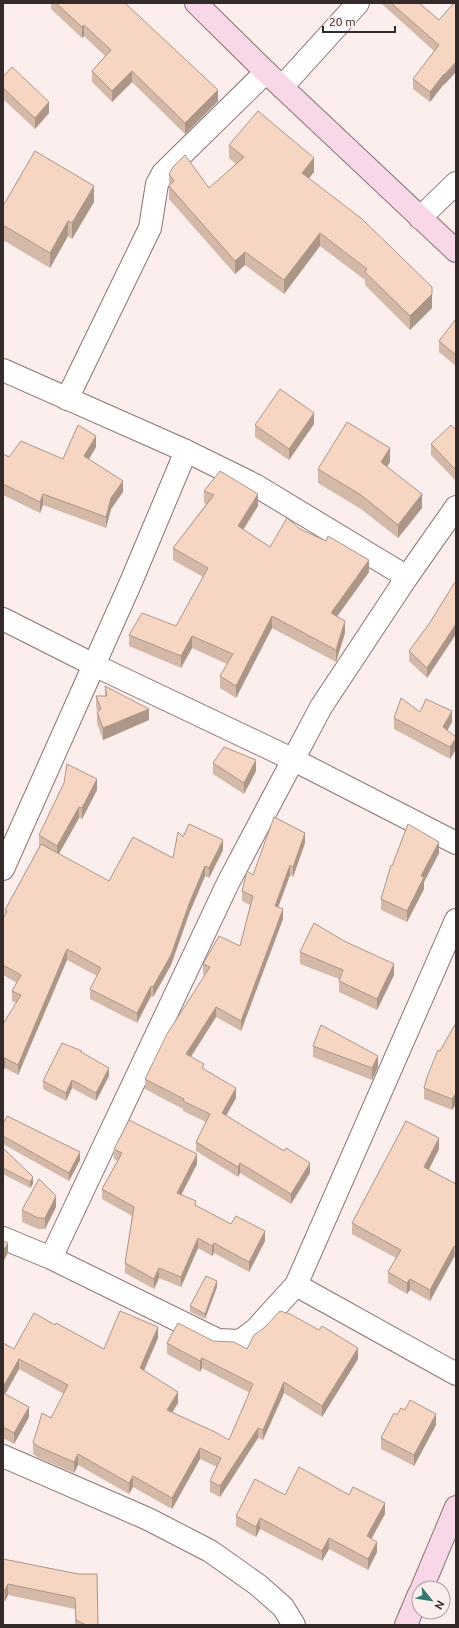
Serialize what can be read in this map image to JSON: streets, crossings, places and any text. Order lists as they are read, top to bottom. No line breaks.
{"scale_bar":"20 m","north":"bottom right"}
